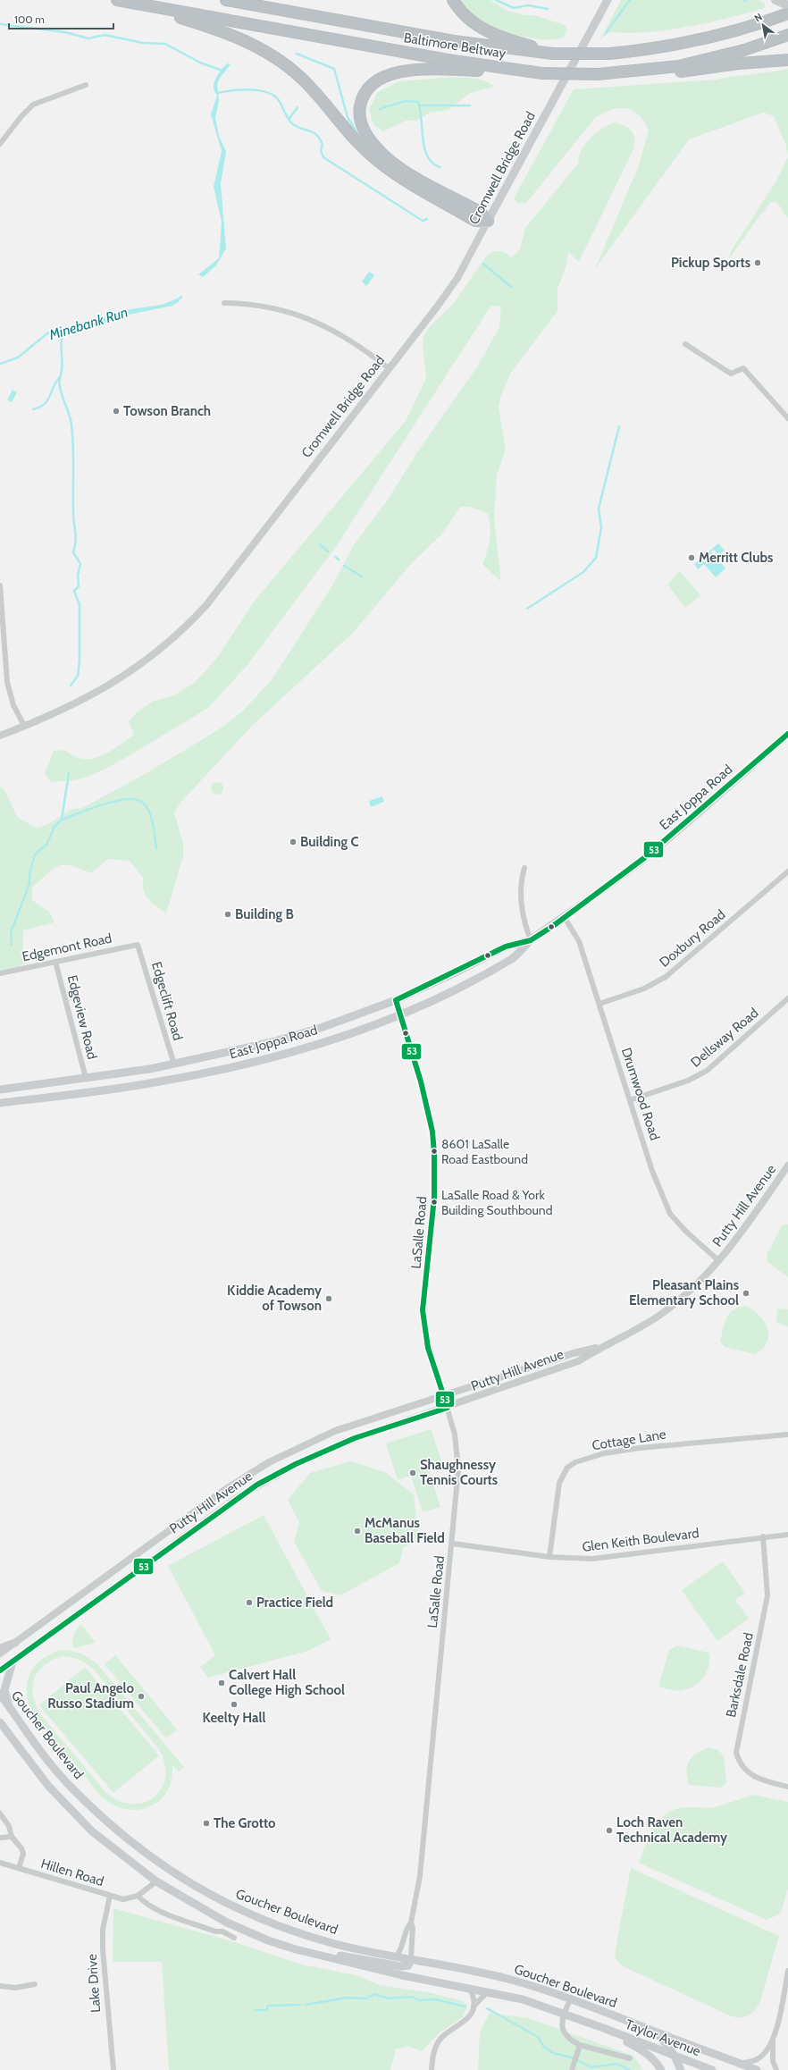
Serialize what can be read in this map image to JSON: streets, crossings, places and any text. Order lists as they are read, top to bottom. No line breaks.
{"streets":{"highway":["Baltimore Beltway"],"main road":["Cromwell Bridge Road","East Joppa Road","Goucher Boulevard","Taylor Avenue"],"street":["Doxbury Road","Edgemont Road","Edgeclift Road","Edgeview Road","Dellsway Road","Drumwood Road","Putty Hill Avenue","LaSalle Road","Cottage Lane","Glen Keith Boulevard","Barksdale Road","Hillen Road","Lake Drive"]},"crossings":[["East Joppa Road","Edgeclift Road"],["East Joppa Road","Edgeview Road"],["East Joppa Road","Drumwood Road"],["East Joppa Road","LaSalle Road"],["Doxbury Road","Drumwood Road"],["Edgemont Road","Edgeclift Road"],["Edgemont Road","Edgeview Road"],["Dellsway Road","Drumwood Road"],["Drumwood Road","Putty Hill Avenue"],["Putty Hill Avenue","LaSalle Road"],["LaSalle Road","Glen Keith Boulevard"],["LaSalle Road","Goucher Boulevard"],["Cottage Lane","Glen Keith Boulevard"],["Glen Keith Boulevard","Barksdale Road"],["Goucher Boulevard","Taylor Avenue"],["Hillen Road","Lake Drive"]],"water":["Minebank Run"],"places":["Pickup Sports","Towson Branch","Merritt Clubs","Building C","Building B","8601 LaSalle Road Eastbound","LaSalle Road & York Building Southbound","Pleasant Plains Elementary School","Kiddie Academy of Towson","Shaughnessy Tennis Courts","McManus Baseball Field","Practice Field","Calvert Hall College High School","Paul Angelo Russo Stadium","Keelty Hall","The Grotto","Loch Raven Technical Academy"],"lines":["transit line 53"],"scale_bar":"100 m","north":"top left"}
